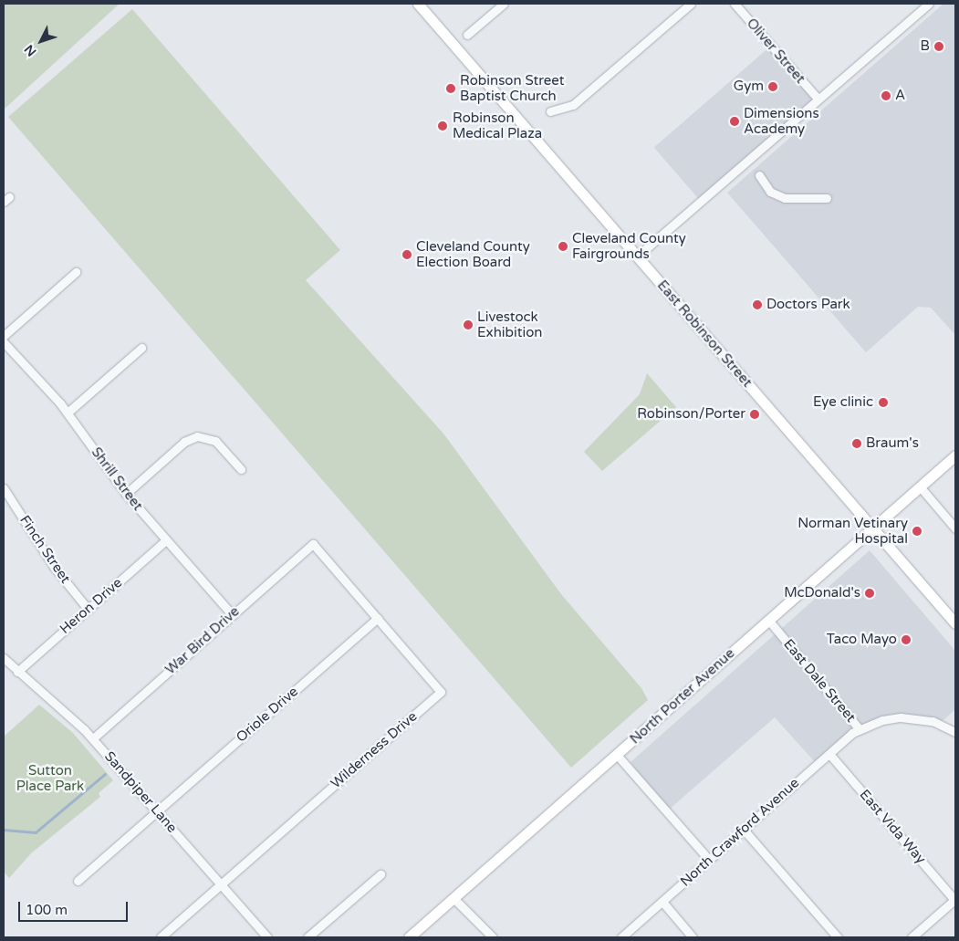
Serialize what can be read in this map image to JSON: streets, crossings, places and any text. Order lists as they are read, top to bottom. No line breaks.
{"streets":{"main road":["East Robinson Street","North Porter Avenue"],"street":["Oliver Street","Shrill Street","Finch Street","Heron Drive","War Bird Drive","East Dale Street","Oriole Drive","Wilderness Drive","Sandpiper Lane","East Vida Way","North Crawford Avenue"]},"crossings":[["East Robinson Street","North Porter Avenue"],["Shrill Street","Heron Drive"],["Shrill Street","War Bird Drive"],["Finch Street","Heron Drive"],["Heron Drive","Sandpiper Lane"],["War Bird Drive","Wilderness Drive"],["War Bird Drive","Sandpiper Lane"],["East Dale Street","North Porter Avenue"],["East Dale Street","North Crawford Avenue"],["Oriole Drive","Wilderness Drive"],["Oriole Drive","Sandpiper Lane"],["Wilderness Drive","Sandpiper Lane"],["East Vida Way","North Crawford Avenue"]],"parks":["Sutton Place Park"],"places":["B","Gym","Robinson Street Baptist Church","A","Dimensions Academy","Robinson Medical Plaza","Cleveland County Fairgrounds","Cleveland County Election Board","Doctors Park","Livestock Exhibition","Eye clinic","Robinson/Porter","Braum's","Norman Vetinary Hospital","McDonald's","Taco Mayo"],"scale_bar":"100 m","north":"bottom left"}
